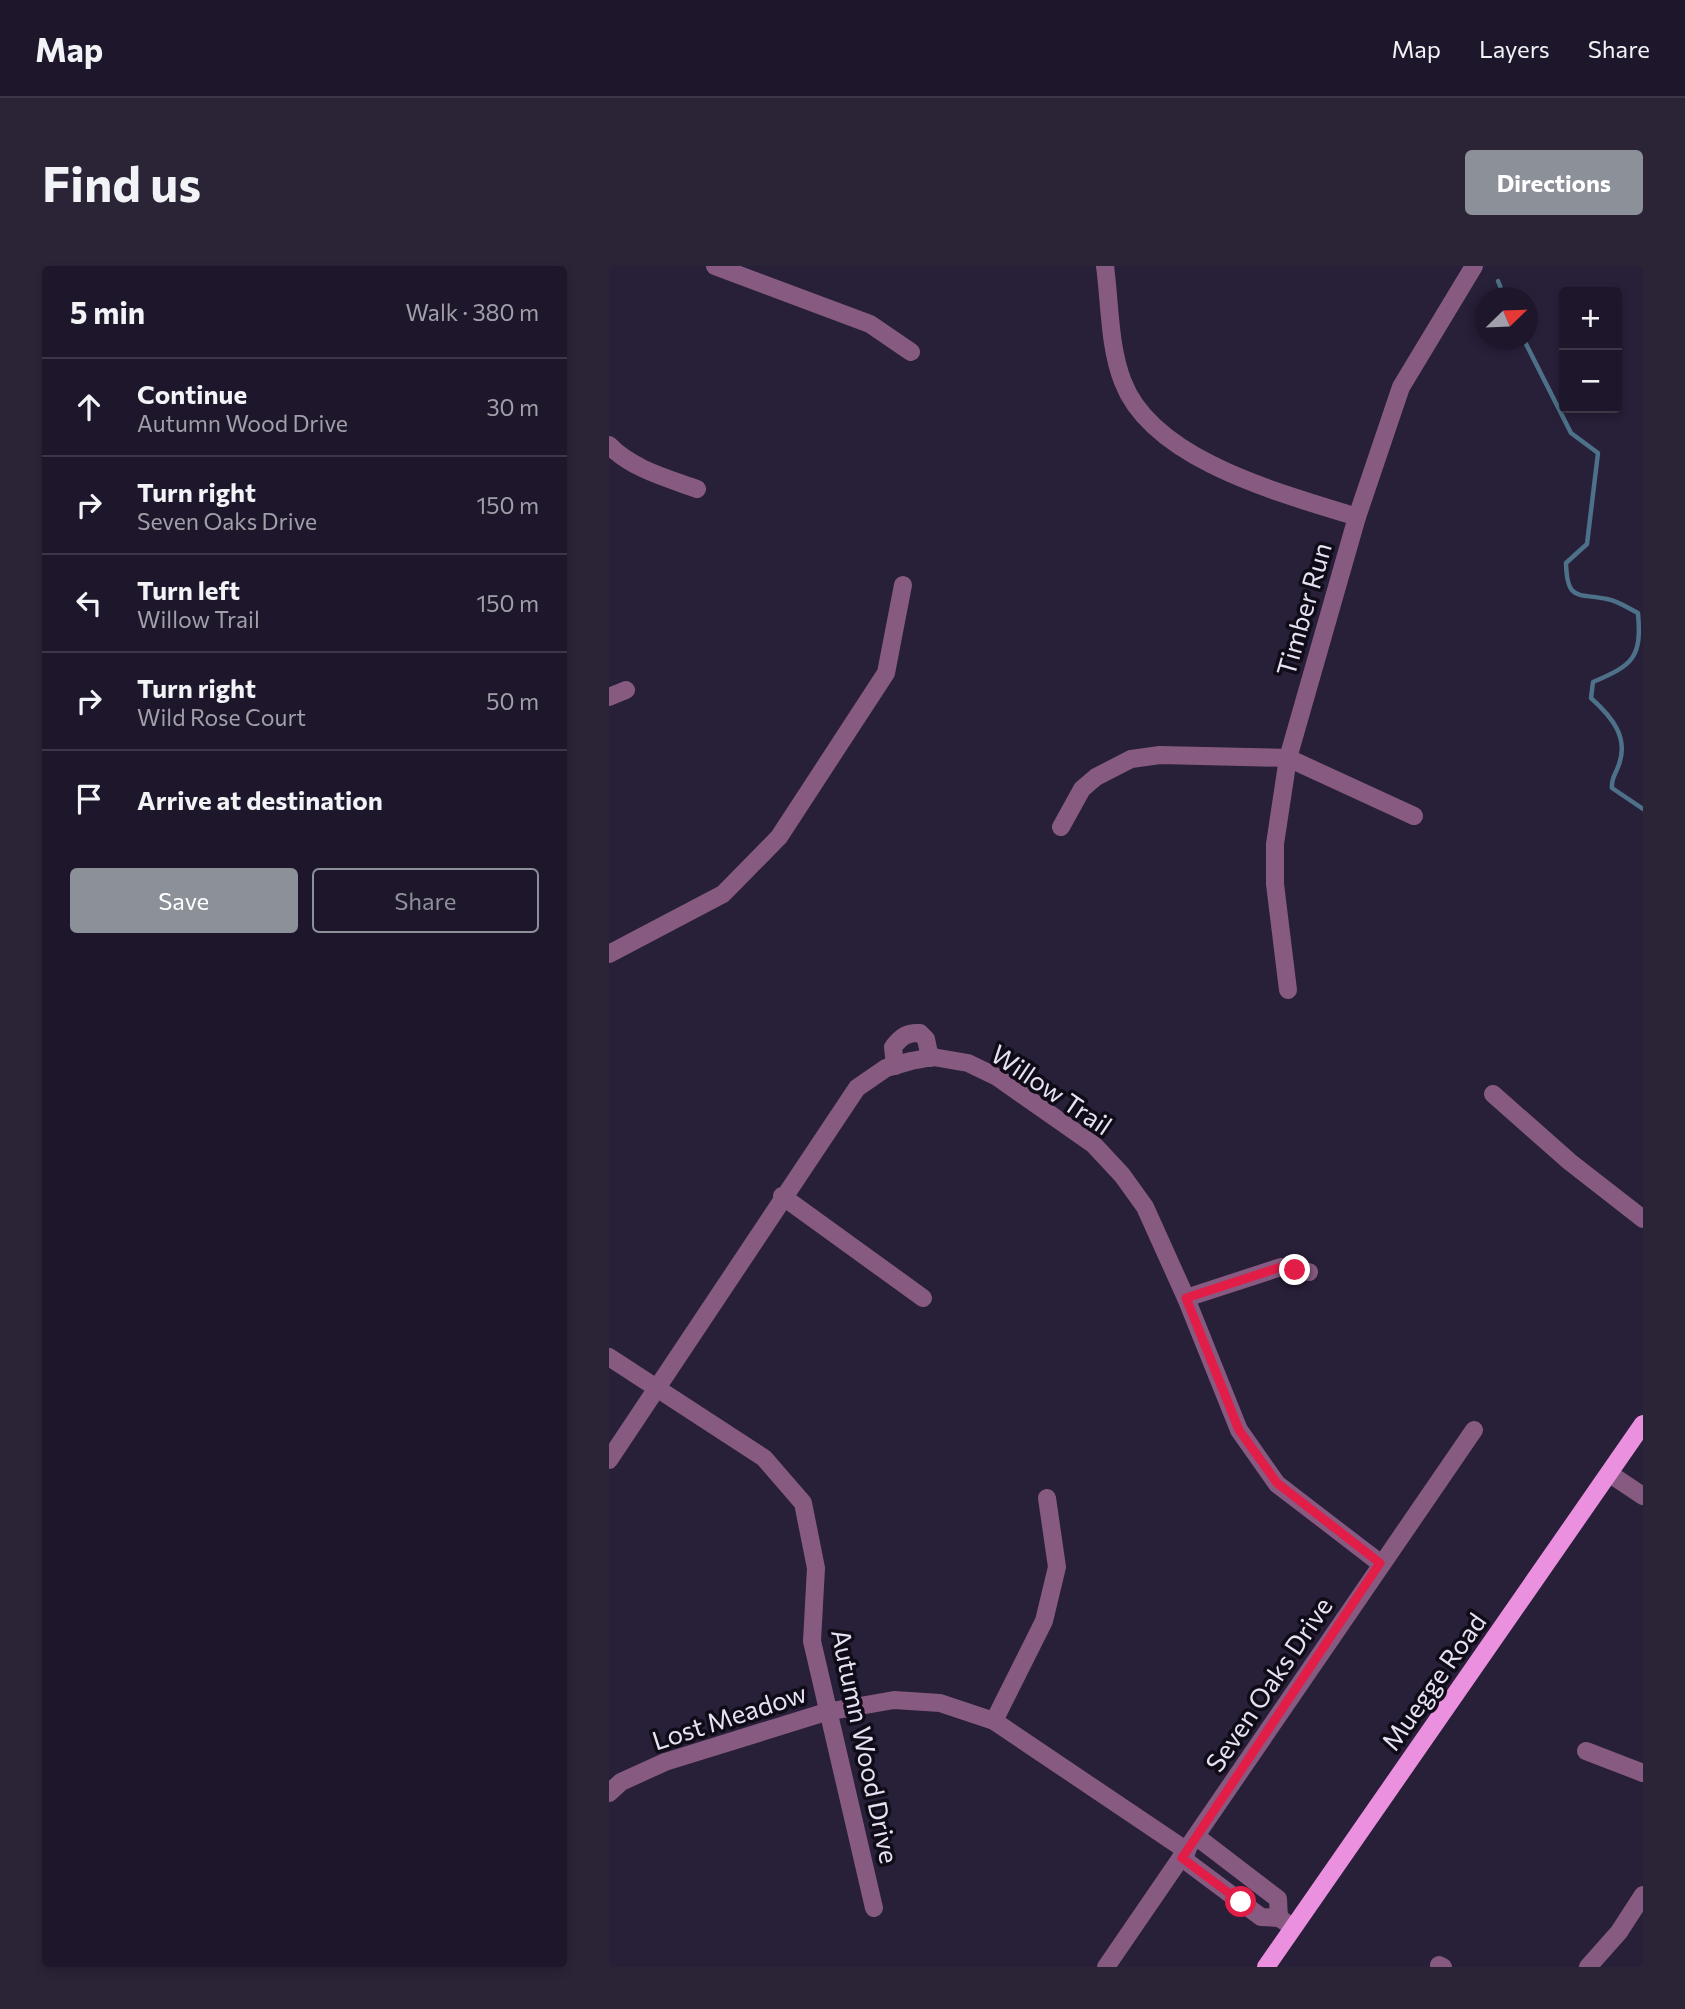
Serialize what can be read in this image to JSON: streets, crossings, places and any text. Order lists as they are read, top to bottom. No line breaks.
{"streets":{"main road":["Muegge Road"],"street":["Timber Run","Willow Trail","Seven Oaks Drive","Lost Meadow","Autumn Wood Drive"]},"crossings":[["Willow Trail","Seven Oaks Drive"],["Willow Trail","Autumn Wood Drive"],["Lost Meadow","Autumn Wood Drive"]],"north":"top right","page":{"header":"Map","nav":["Map","Layers","Share"],"buttons":["Directions",["Save","Share"]],"title":"Find us","heading":["5 min","Walk · 380 m"],"map_buttons":["+","−"],"list":[["Continue","Autumn Wood Drive","30 m"],["Turn right","Seven Oaks Drive","150 m"],["Turn left","Willow Trail","150 m"],["Turn right","Wild Rose Court","50 m"],"Arrive at destination"]}}
